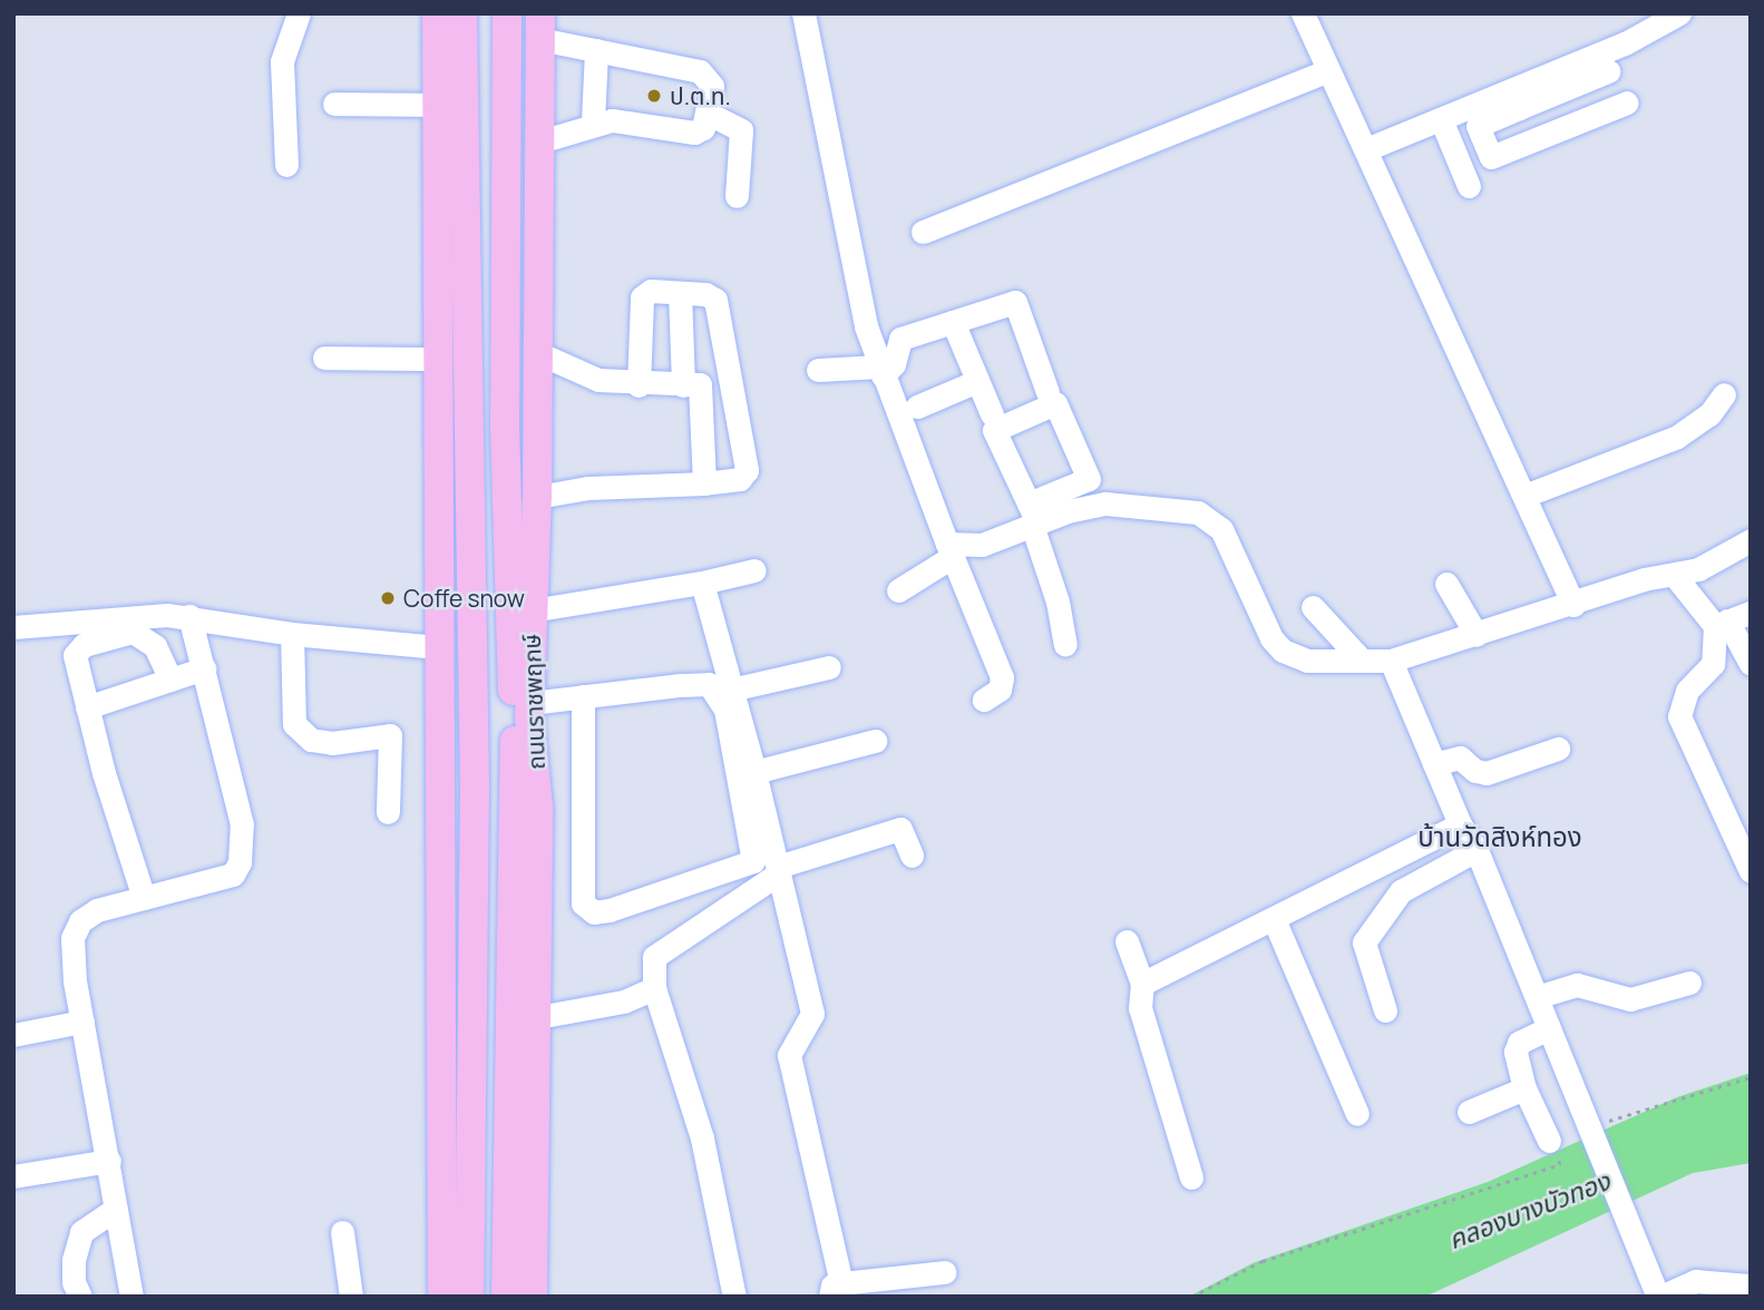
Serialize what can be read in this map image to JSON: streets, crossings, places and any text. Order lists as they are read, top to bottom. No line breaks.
{"streets":{"main road":["ถนนราชพฤกษ์"]},"districts":["บ้านวัดสิงห์ทอง"],"water":["คลองบางบัวทอง"],"places":["ป.ต.ท.","Coffe snow"]}
